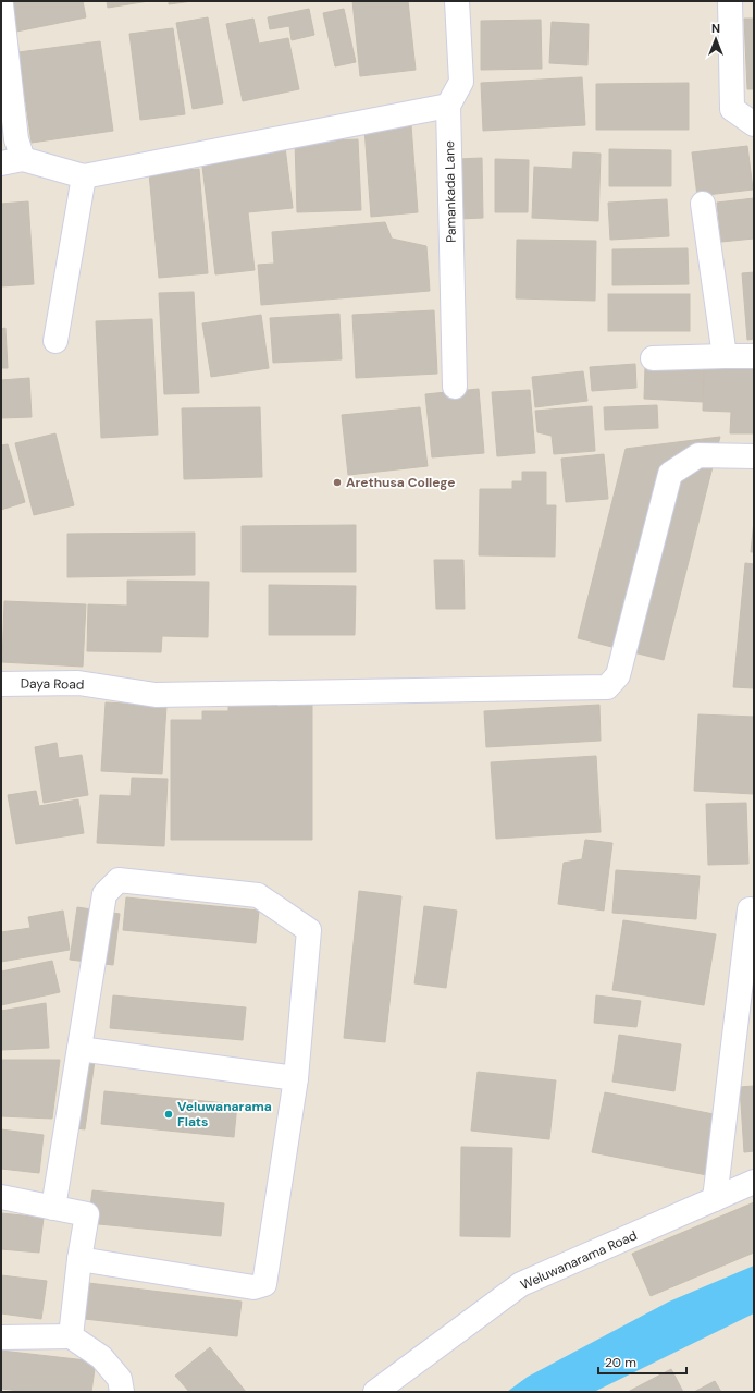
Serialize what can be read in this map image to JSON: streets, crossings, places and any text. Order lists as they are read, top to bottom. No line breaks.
{"streets":{"street":["Pamankada Lane","Daya Road","Weluwanarama Road"]},"places":["Arethusa College","Veluwanarama Flats"],"scale_bar":"20 m","north":"top"}
